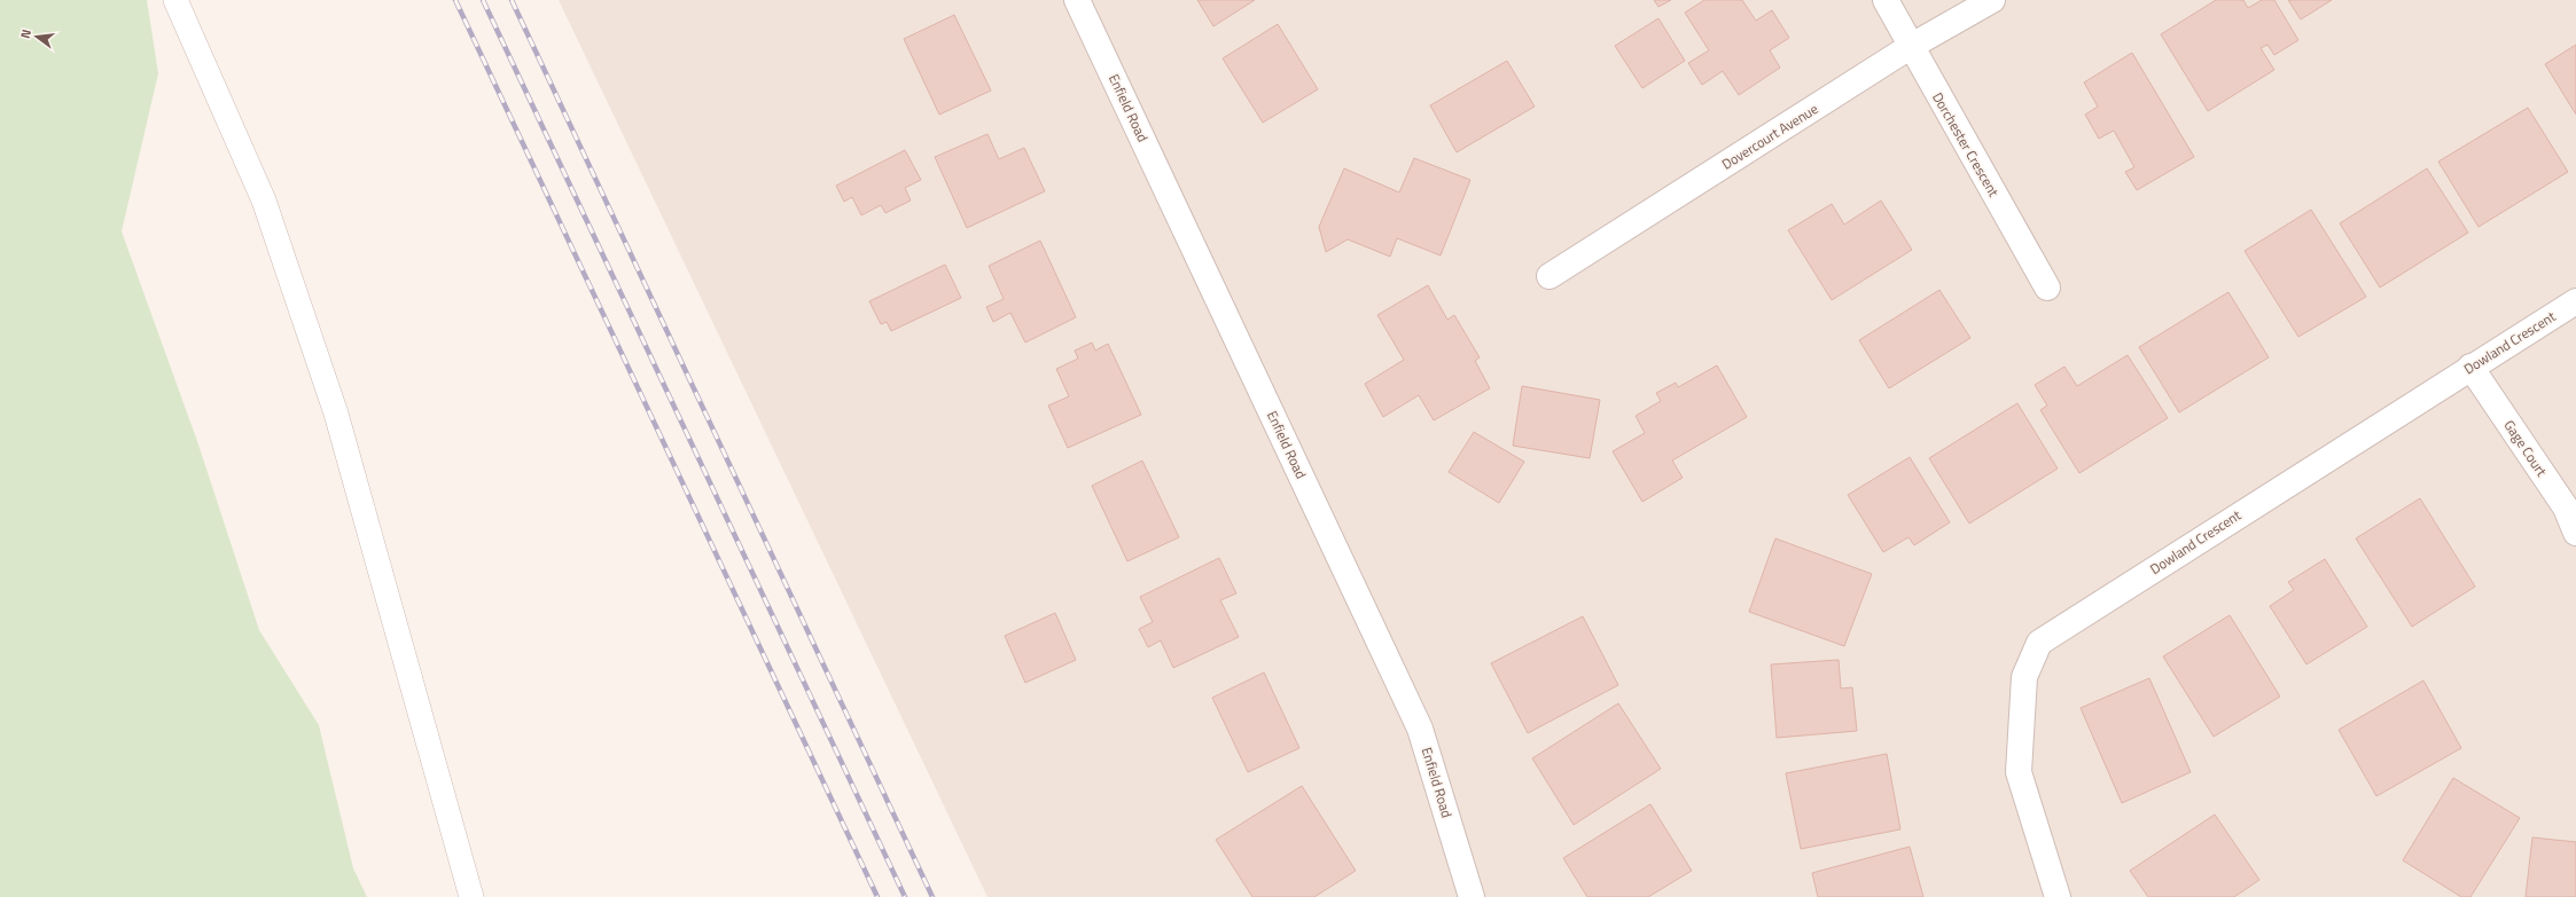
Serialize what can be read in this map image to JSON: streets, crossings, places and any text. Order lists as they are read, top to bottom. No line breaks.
{"streets":{"street":["Enfield Road","Dovercourt Avenue","Dorchester Crescent","Dowland Crescent","Gage Court"]},"crossings":[["Dovercourt Avenue","Dorchester Crescent"],["Dowland Crescent","Gage Court"]],"north":"left"}
